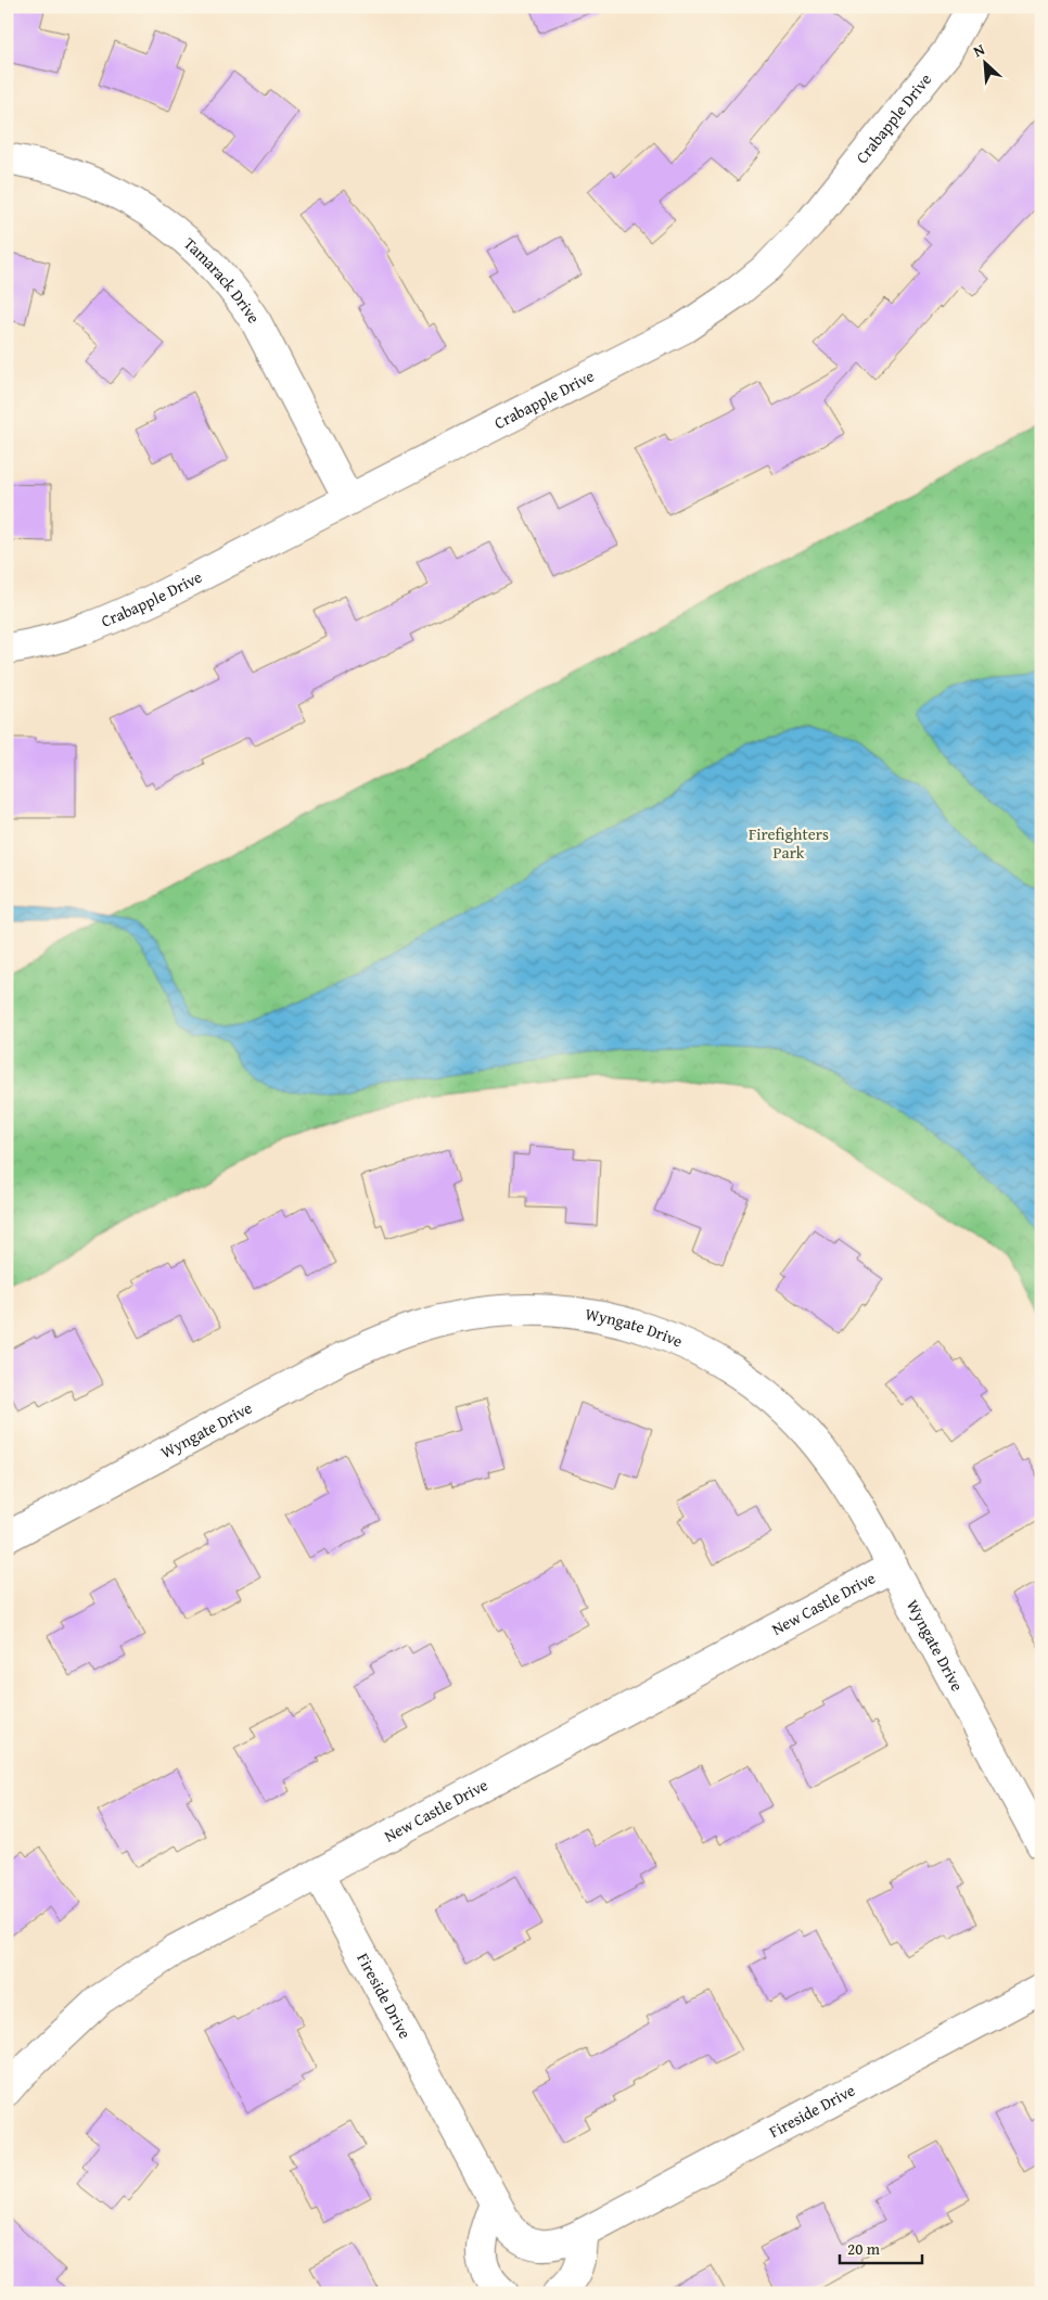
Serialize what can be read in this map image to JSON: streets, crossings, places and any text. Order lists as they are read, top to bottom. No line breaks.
{"streets":{"street":["Crabapple Drive","Tamarack Drive","Wyngate Drive","New Castle Drive","Fireside Drive"]},"crossings":[["Crabapple Drive","Tamarack Drive"],["Wyngate Drive","New Castle Drive"],["New Castle Drive","Fireside Drive"]],"parks":["Firefighters Park"],"scale_bar":"20 m","north":"top left"}
